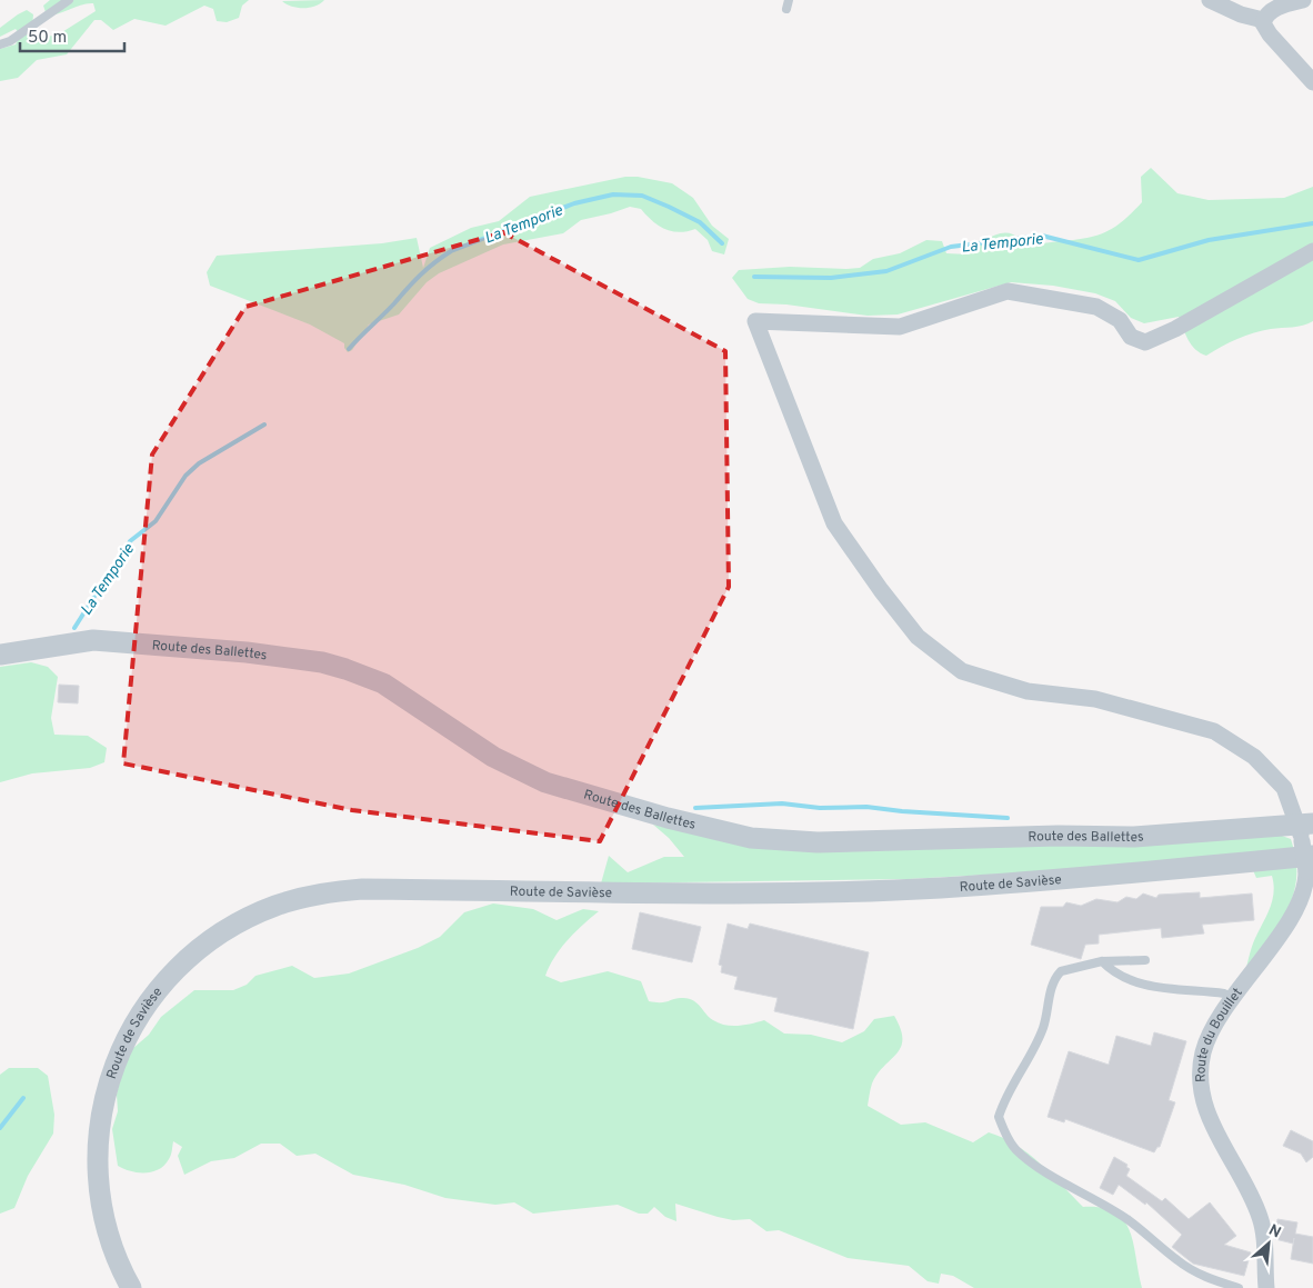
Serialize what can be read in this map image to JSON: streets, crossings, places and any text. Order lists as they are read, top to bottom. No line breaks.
{"streets":{"street":["Route des Ballettes","Route de Savièse","Route du Bouillet"]},"crossings":[["Route des Ballettes","Route de Savièse"]],"water":["La Temporie"],"scale_bar":"50 m","north":"top right"}
